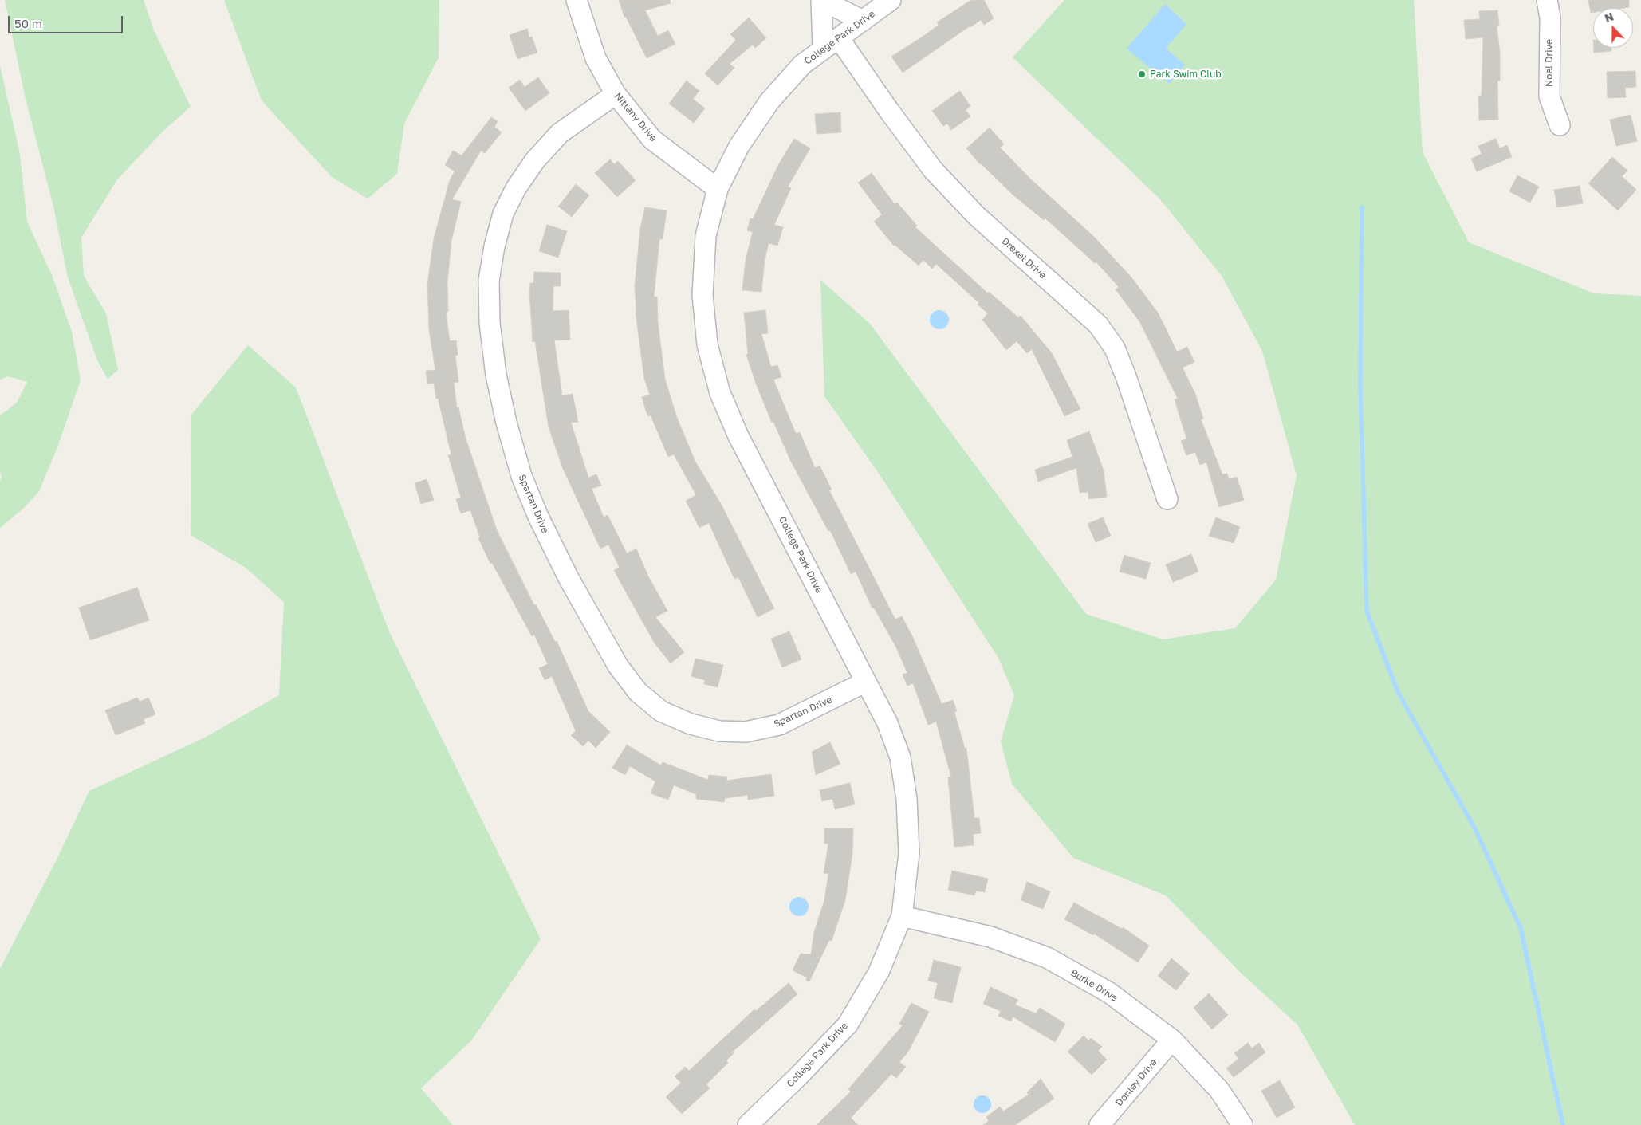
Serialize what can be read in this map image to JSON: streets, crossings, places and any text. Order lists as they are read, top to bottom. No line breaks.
{"streets":{"street":["College Park Drive","Noel Drive","Nittany Drive","Drexel Drive","Spartan Drive","Burke Drive","Donley Drive"]},"crossings":[["College Park Drive","Nittany Drive"],["College Park Drive","Drexel Drive"],["College Park Drive","Spartan Drive"],["College Park Drive","Burke Drive"],["Nittany Drive","Spartan Drive"],["Burke Drive","Donley Drive"]],"places":["Park Swim Club"],"scale_bar":"50 m","north":"top"}
